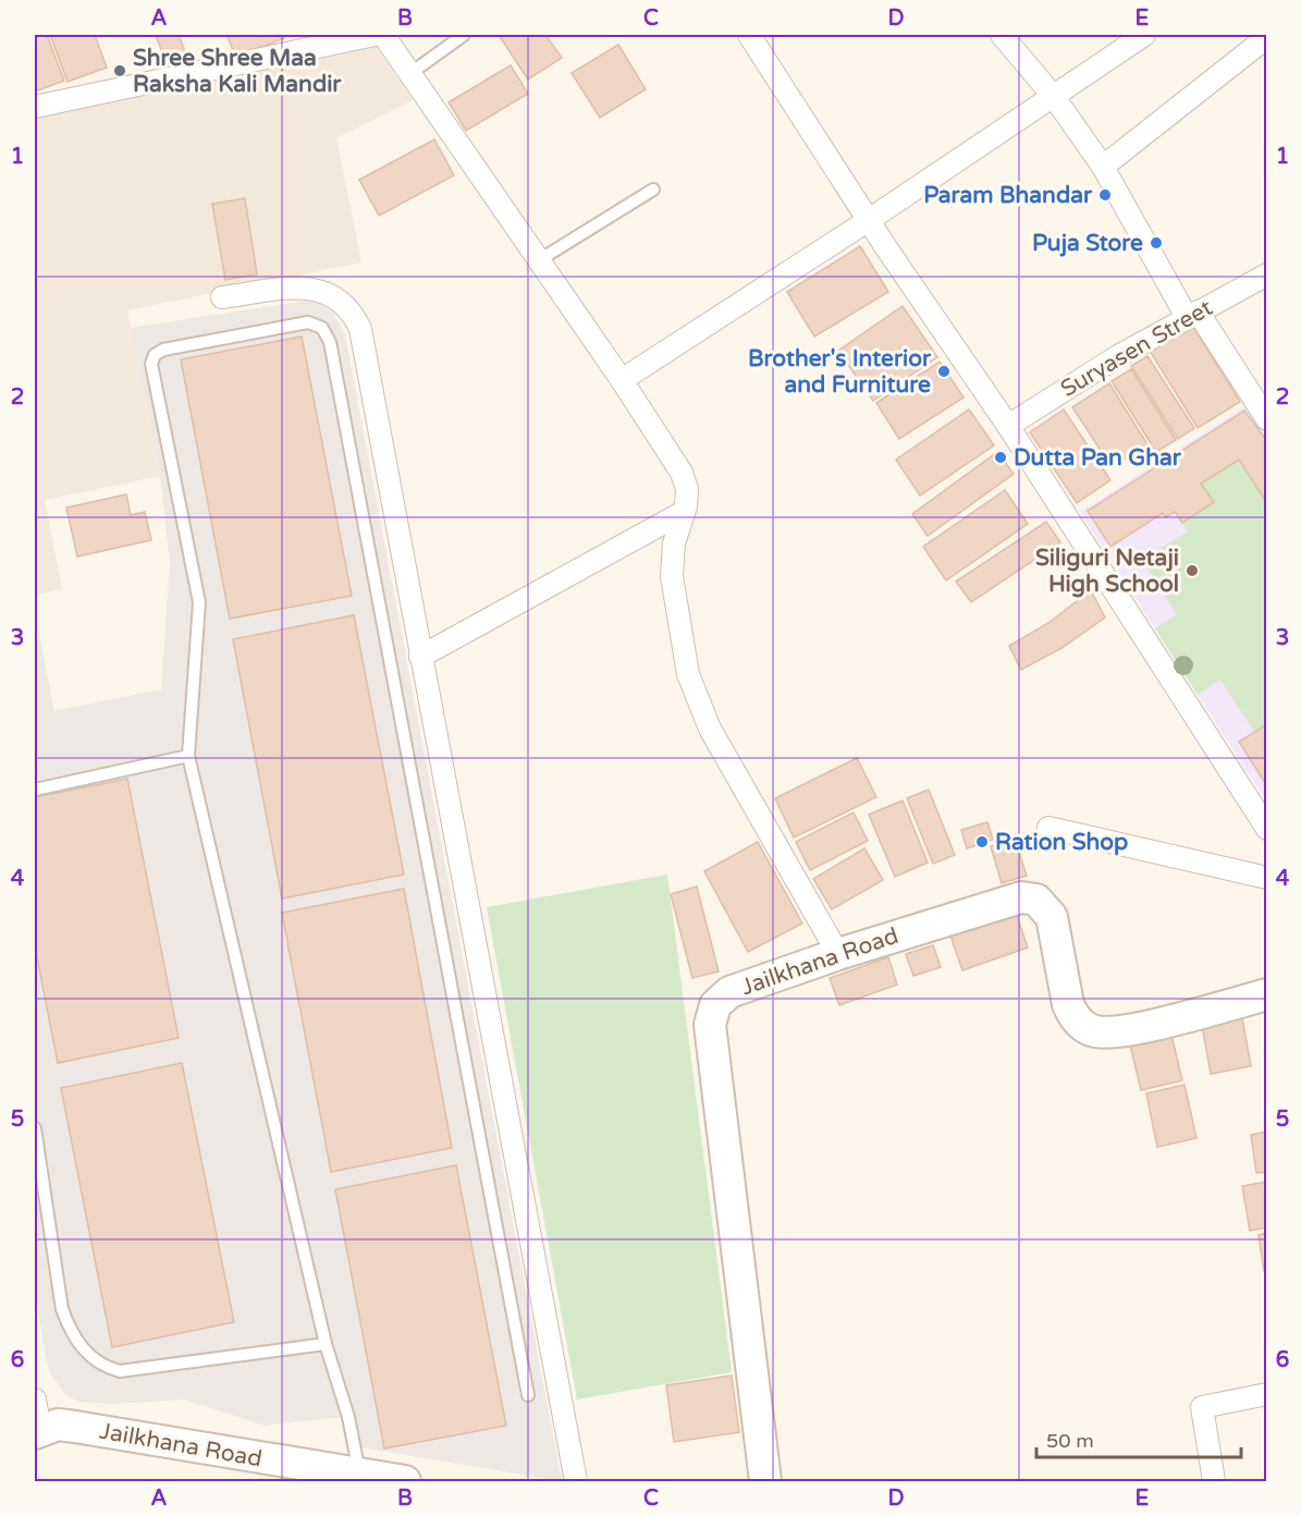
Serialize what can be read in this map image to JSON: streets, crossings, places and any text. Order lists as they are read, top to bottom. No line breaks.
{"streets":{"street":["Suryasen Street","Jailkhana Road"]},"places":["Shree Shree Maa Raksha Kali Mandir","Param Bhandar","Puja Store","Brother's Interior and Furniture","Dutta Pan Ghar","Siliguri Netaji High School","Ration Shop"],"scale_bar":"50 m","grid":{"columns":["A","B","C","D","E"],"rows":["1","2","3","4","5","6"]}}
